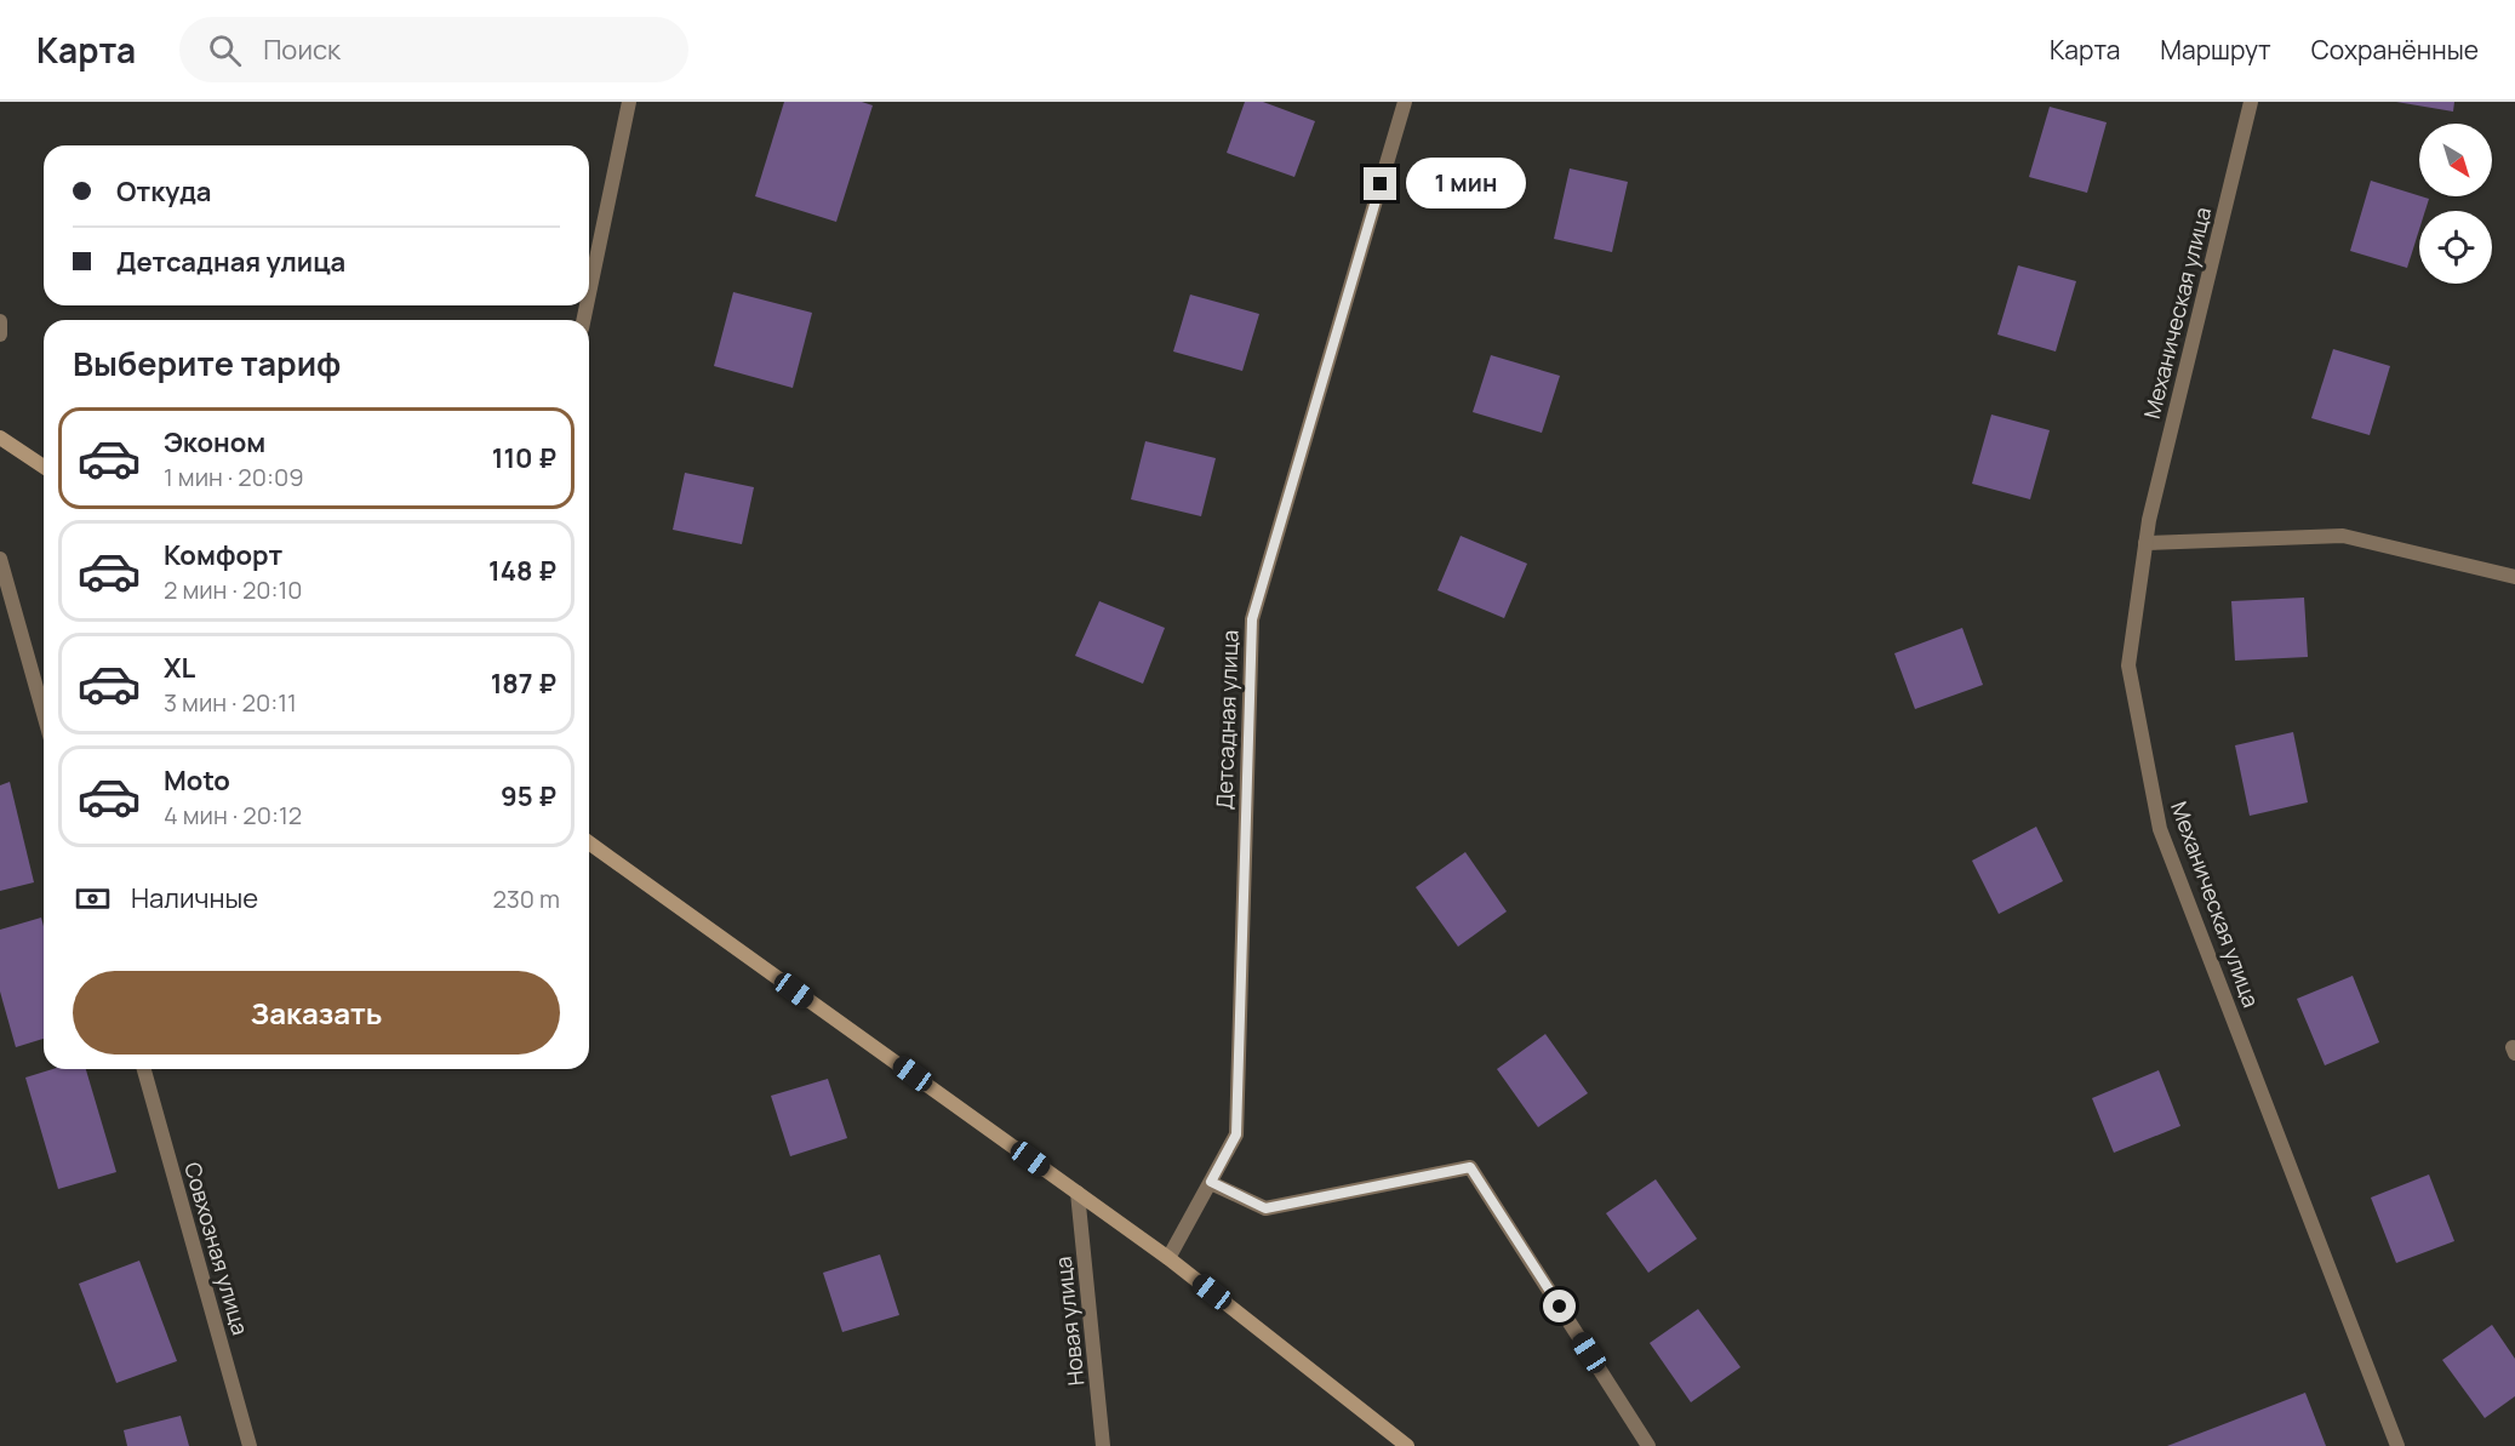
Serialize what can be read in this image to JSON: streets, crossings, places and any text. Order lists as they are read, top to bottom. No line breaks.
{"streets":{"street":["Механическая улица","Детсадная улица","Совхозная улица","Новая улица"]},"north":"bottom right","page":{"header":"Карта","search":"Поиск","nav":["Карта","Маршрут","Сохранённые"],"banner":["Откуда","Детсадная улица"],"bubble":"1 мин","heading":"Выберите тариф","list":[{"name":"Эконом","note":"1 мин · 20:09","value":"110 ₽"},{"name":"Комфорт","note":"2 мин · 20:10","value":"148 ₽"},{"name":"XL","note":"3 мин · 20:11","value":"187 ₽"},{"name":"Moto","note":"4 мин · 20:12","value":"95 ₽"}],"pay":["Наличные","230 m"],"buttons":"Заказать"}}
